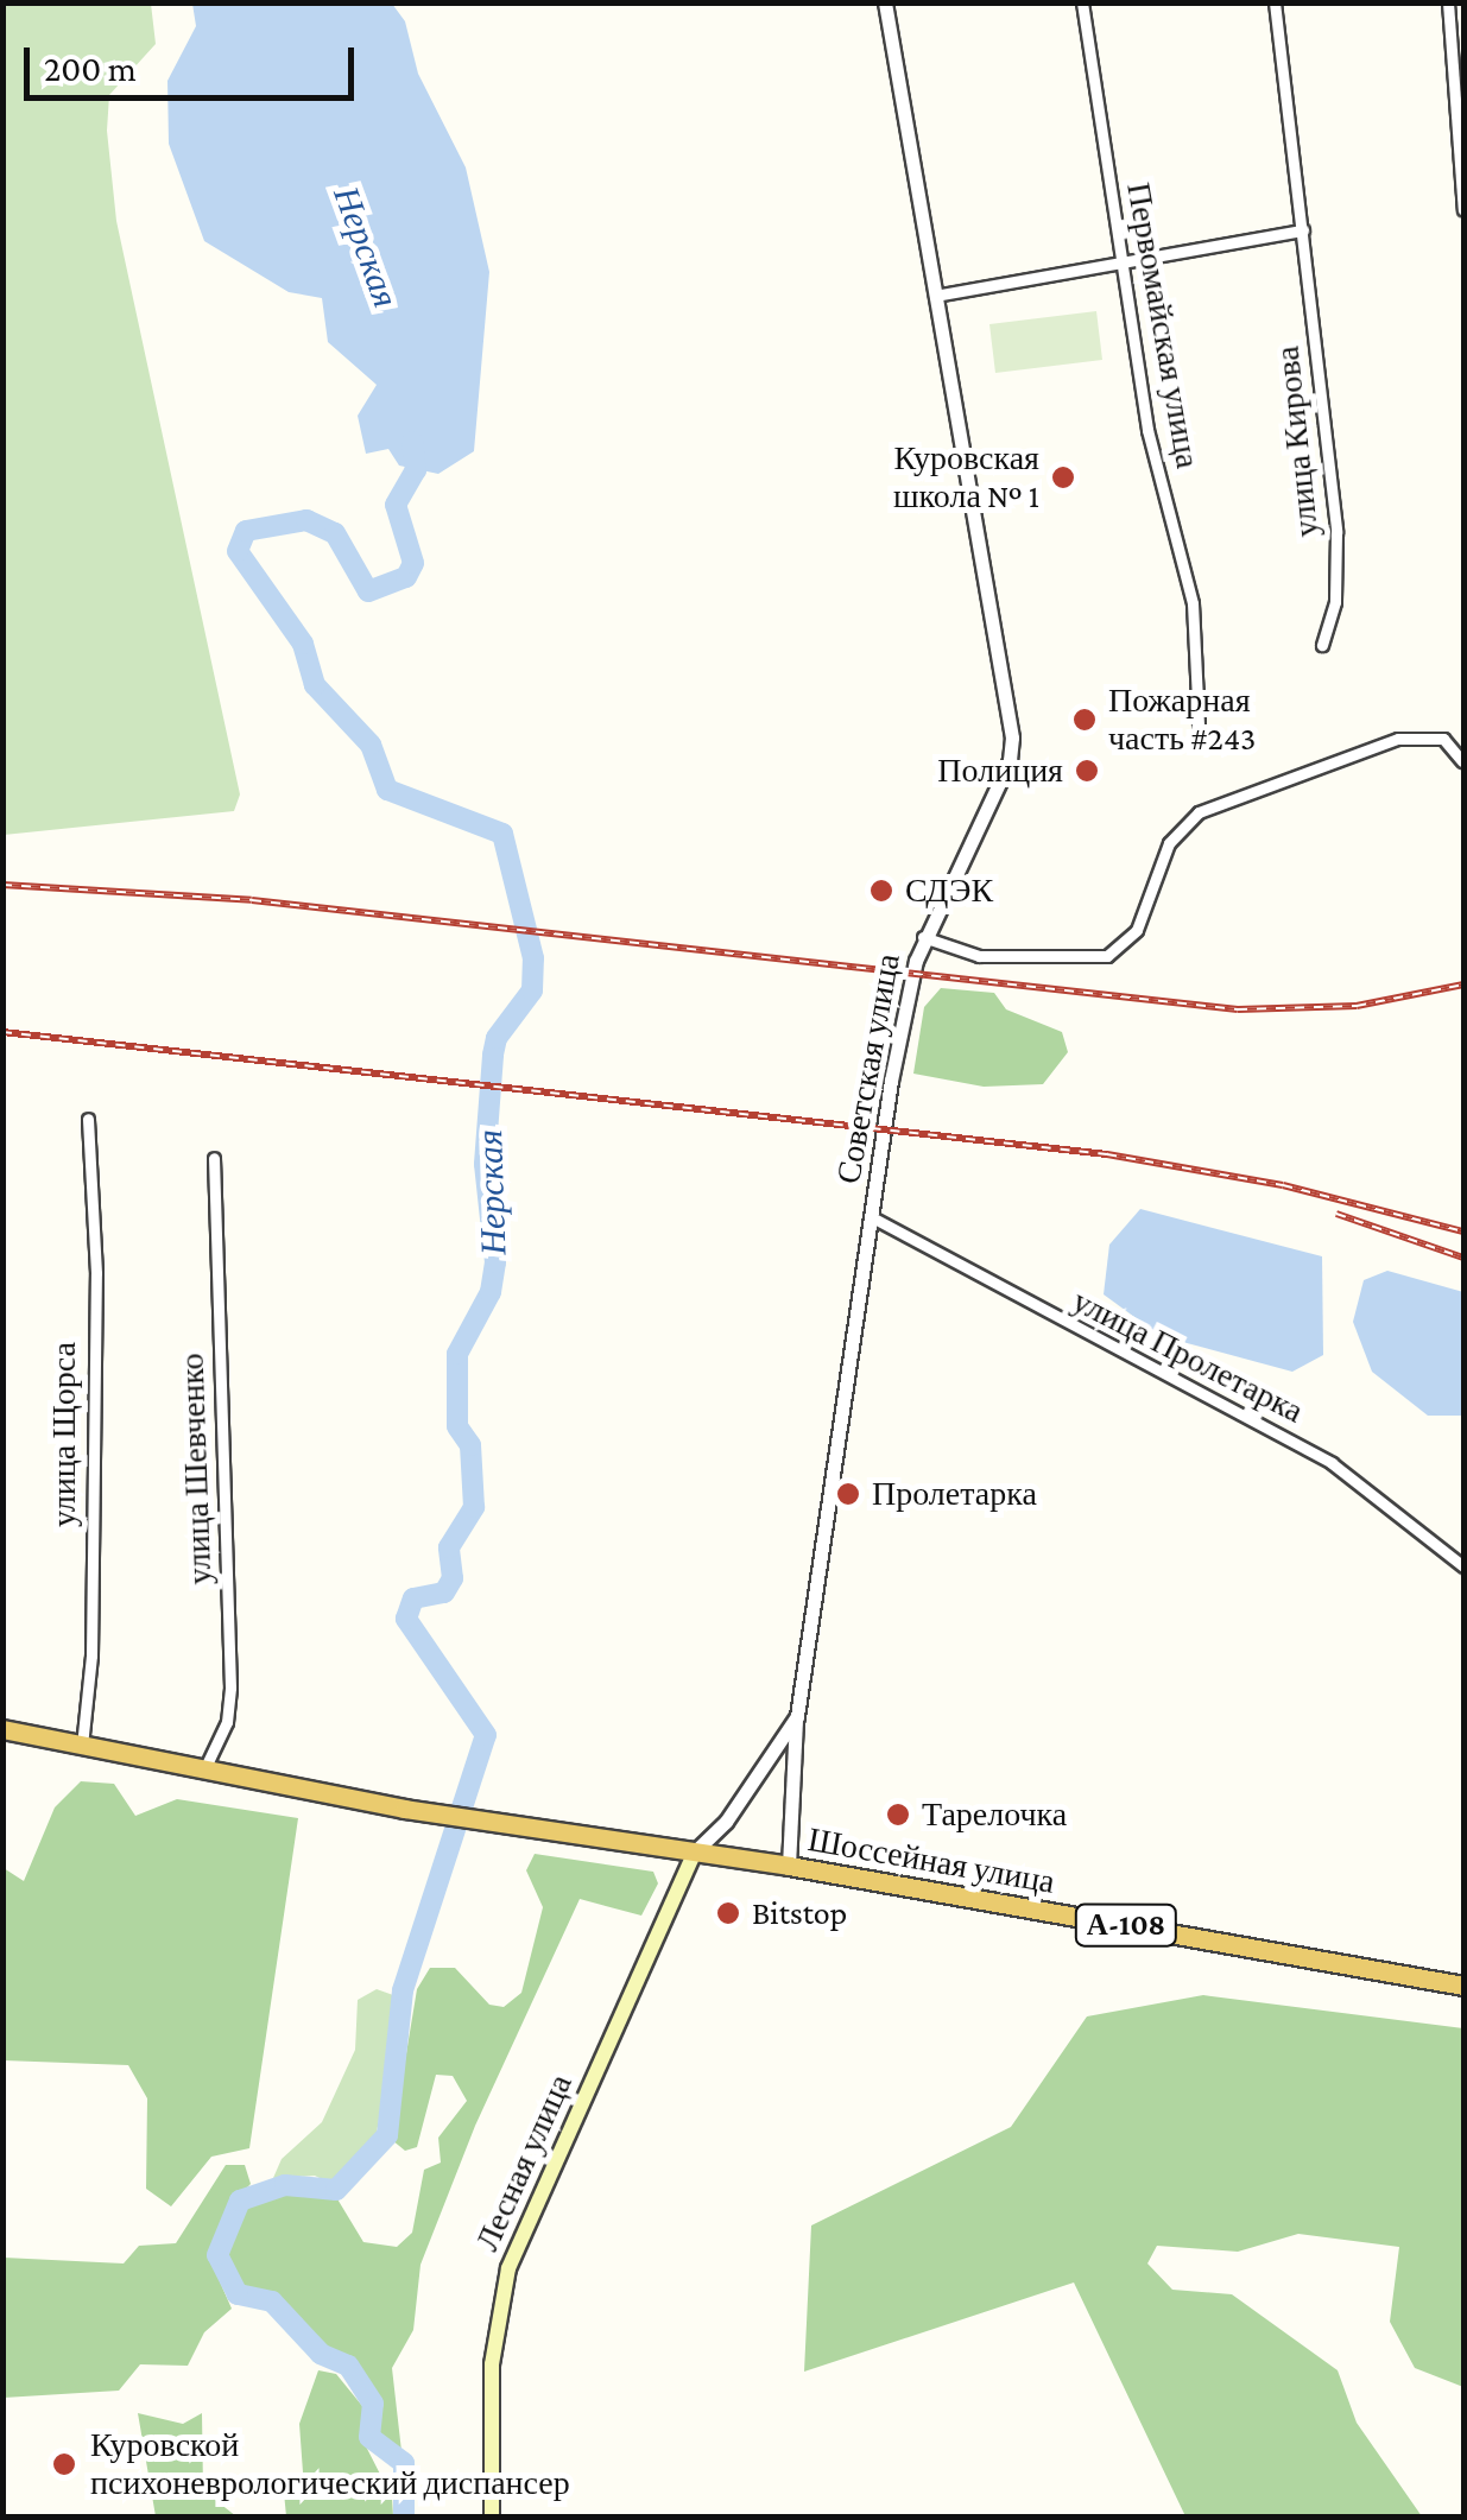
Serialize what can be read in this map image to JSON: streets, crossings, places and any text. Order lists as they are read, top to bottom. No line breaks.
{"streets":{"highway":["Шоссейная улица","А-108"],"main road":["Лесная улица"],"street":["Первомайская улица","улица Кирова","Советская улица","улица Пролетарка","улица Щорса","улица Шевченко"]},"crossings":[["Советская улица","улица Пролетарка"],["Советская улица","Шоссейная улица"],["Советская улица","Лесная улица"],["улица Щорса","А-108"],["улица Шевченко","Шоссейная улица"],["улица Шевченко","А-108"],["Шоссейная улица","А-108"],["Шоссейная улица","Лесная улица"]],"water":["Нерская"],"places":["Куровская школа № 1","Пожарная часть #243","Полиция","СДЭК","Пролетарка","Тарелочка","Bitstop","Куровской психоневрологический диспансер"],"scale_bar":"200 m"}
